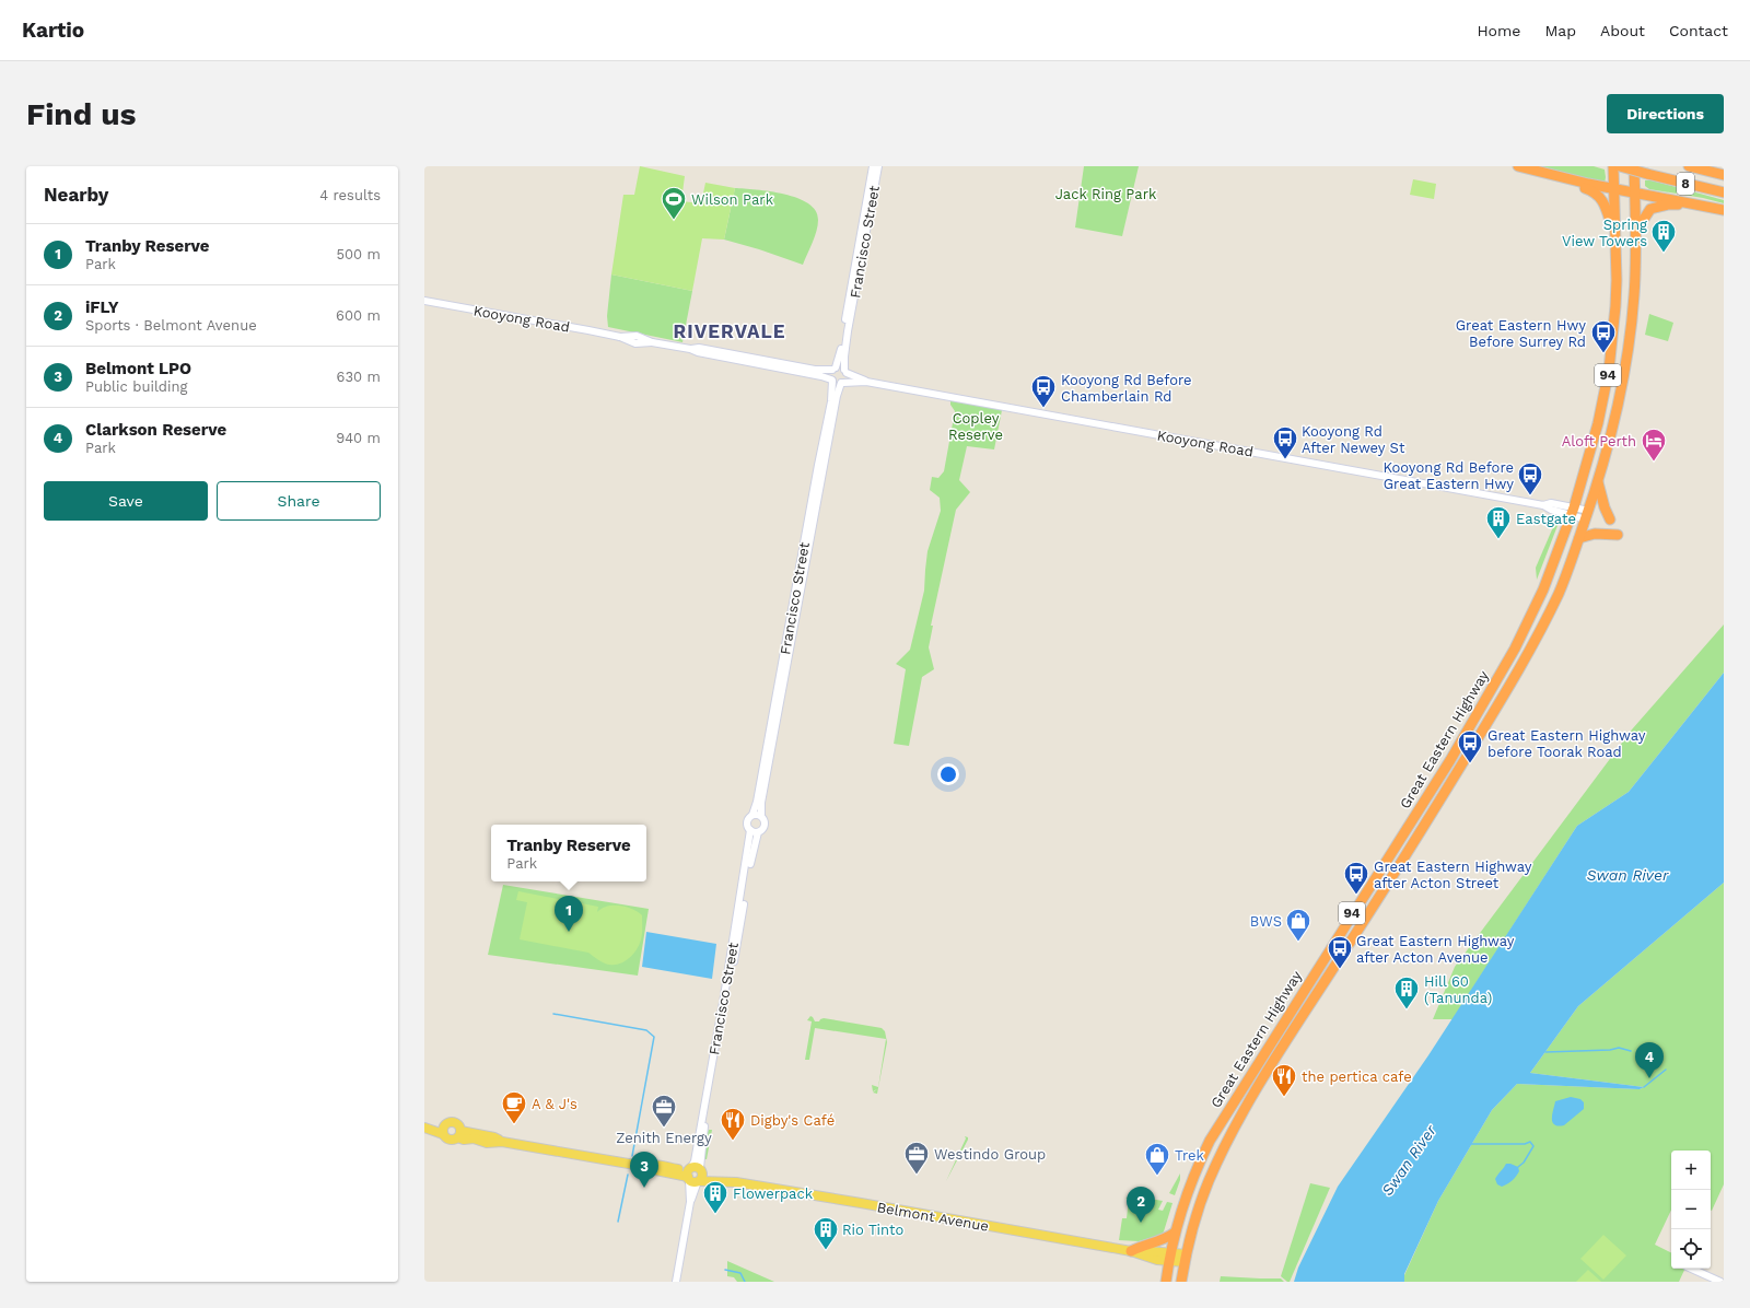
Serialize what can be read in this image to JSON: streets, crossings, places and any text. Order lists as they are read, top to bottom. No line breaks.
{"streets":{"highway":["8","94","Great Eastern Highway"],"main road":["Belmont Avenue"],"street":["Francisco Street","Kooyong Road"]},"crossings":[["Francisco Street","Kooyong Road"],["Francisco Street","Belmont Avenue"],["Kooyong Road","Great Eastern Highway"],["Great Eastern Highway","Belmont Avenue"]],"districts":["RIVERVALE"],"water":["Swan River"],"parks":["Jack Ring Park","Copley Reserve"],"places":{"sports":["Wilson Park"],"building":["Spring View Towers","Eastgate","Hill 60 (Tanunda)","Flowerpack","Rio Tinto"],"bus stop":["Great Eastern Hwy Before Surrey Rd","Kooyong Rd Before Chamberlain Rd","Kooyong Rd After Newey St","Kooyong Rd Before Great Eastern Hwy","Great Eastern Highway before Toorak Road","Great Eastern Highway after Acton Street","Great Eastern Highway after Acton Avenue"],"hotel":["Aloft Perth"],"shop":["BWS","Trek"],"restaurant":["the pertica cafe","Digby's Café"],"cafe":["A & J's"],"office":["Zenith Energy","Westindo Group"]},"page":{"header":"Kartio","nav":["Home","Map","About","Contact"],"buttons":["Directions",["Save","Share"]],"title":"Find us","heading":["Nearby","4 results"],"list":[{"mark":"1","name":"Tranby Reserve","note":"Park","value":"500 m"},{"mark":"2","name":"iFLY","note":"Sports · Belmont Avenue","value":"600 m"},{"mark":"3","name":"Belmont LPO","note":"Public building","value":"630 m"},{"mark":"4","name":"Clarkson Reserve","note":"Park","value":"940 m"}],"popup":["Tranby Reserve","Park"],"pins":["1","4","3","2"],"map_buttons":["+","−"]}}
